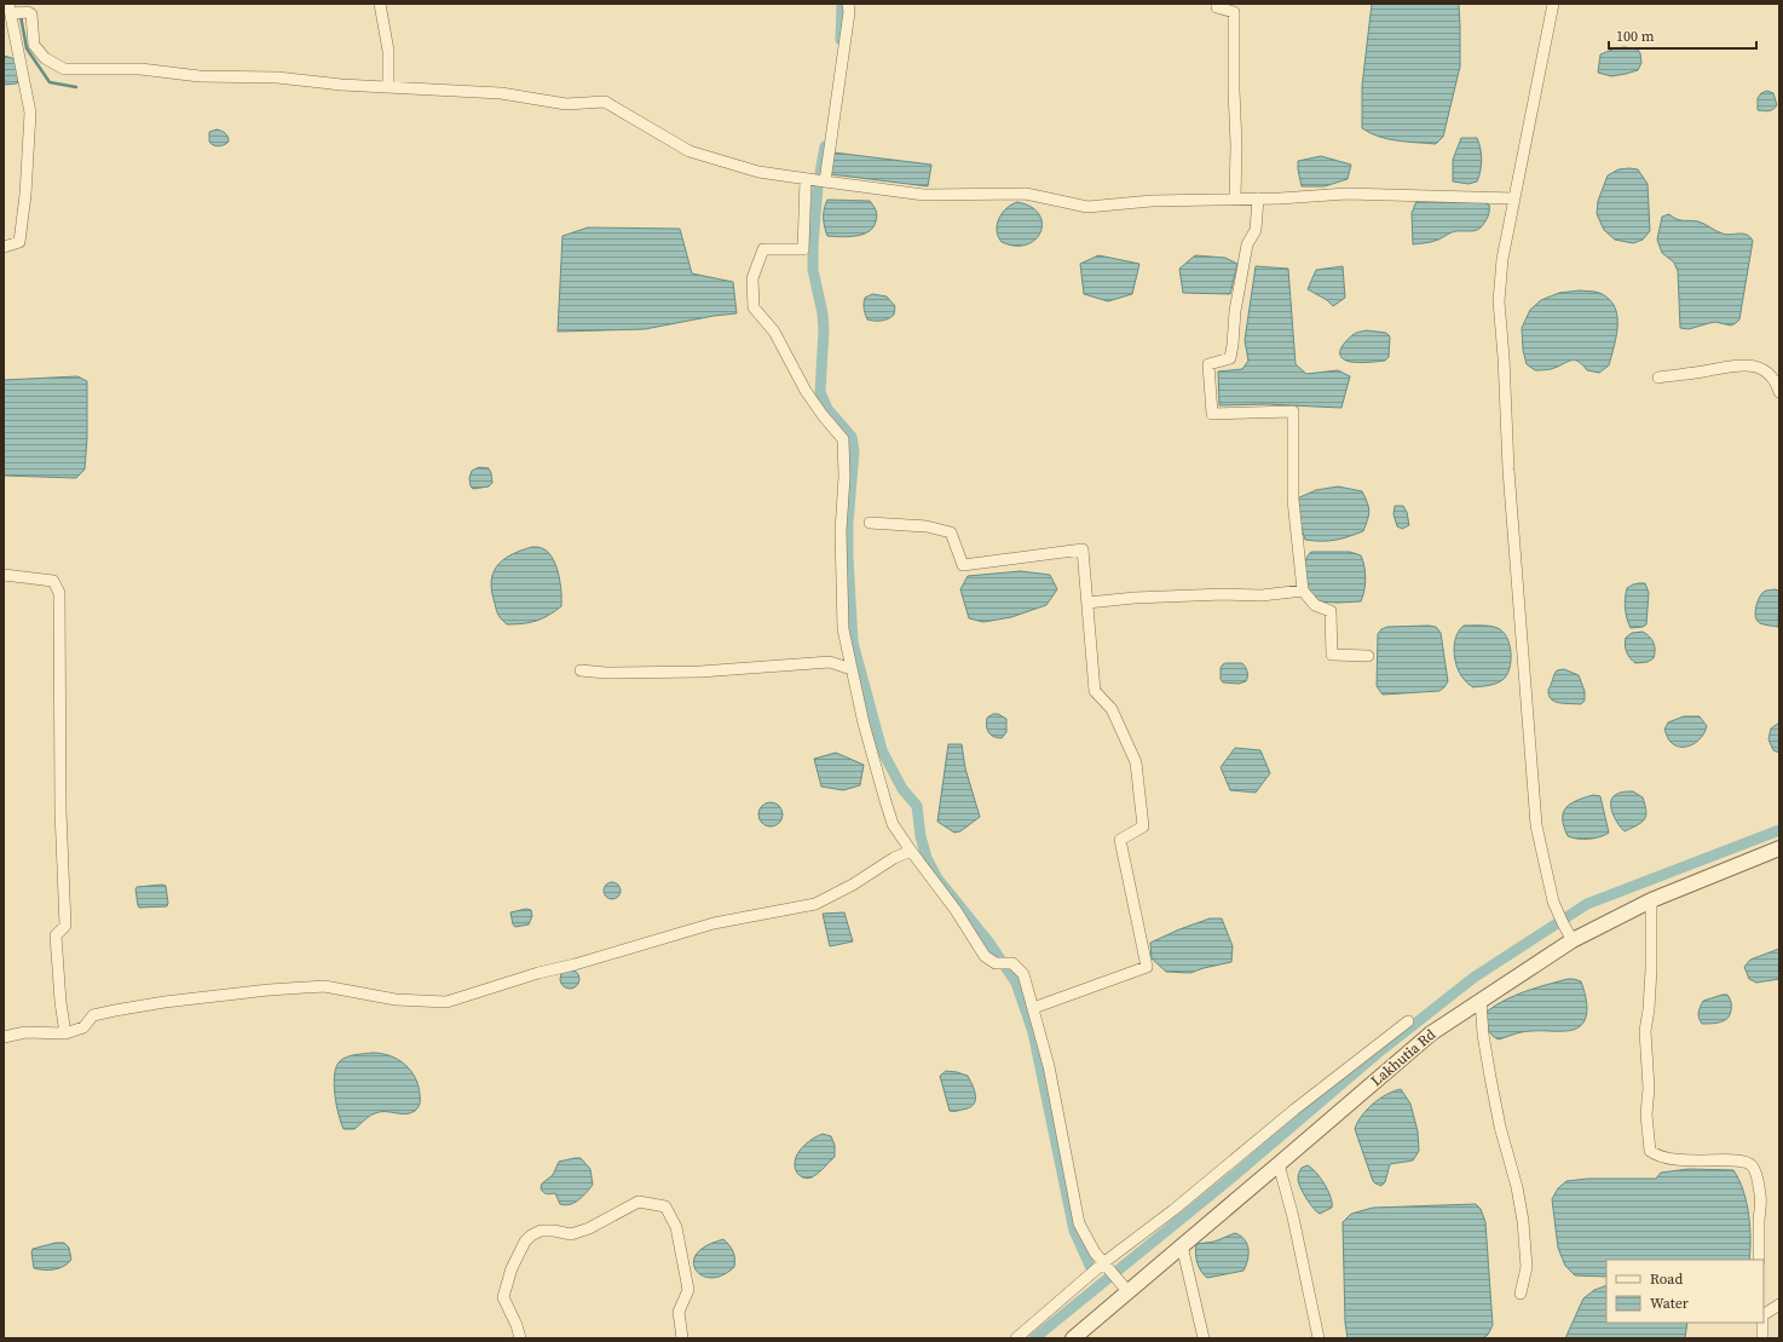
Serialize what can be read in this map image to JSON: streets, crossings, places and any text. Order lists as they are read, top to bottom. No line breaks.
{"streets":{"street":["Lakhutia Rd"]},"legend":["Road","Water"],"scale_bar":"100 m"}
